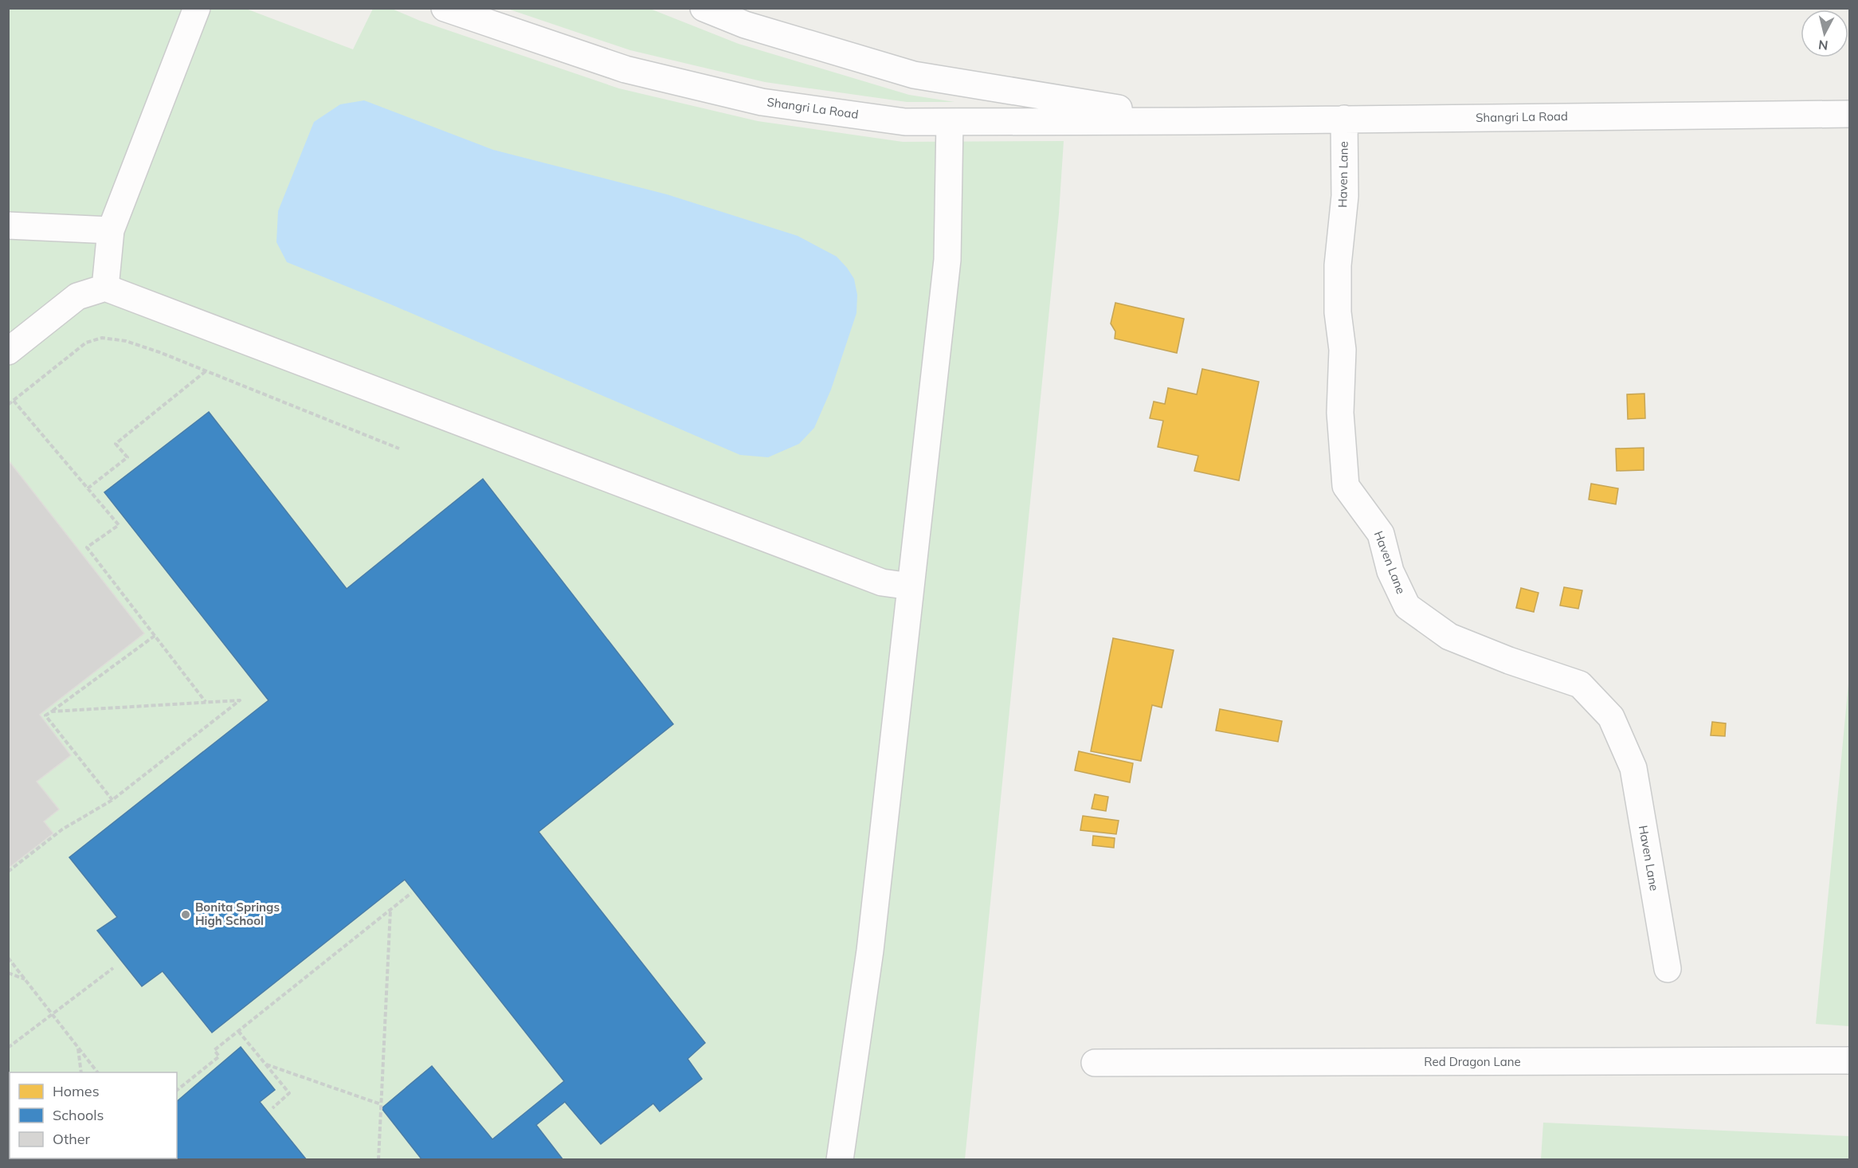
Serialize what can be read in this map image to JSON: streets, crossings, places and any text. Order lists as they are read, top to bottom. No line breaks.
{"streets":{"street":["Shangri La Road","Haven Lane","Red Dragon Lane"]},"crossings":[["Shangri La Road","Haven Lane"]],"places":["Bonita Springs High School"],"legend":["Homes","Schools","Other"],"north":"bottom"}
